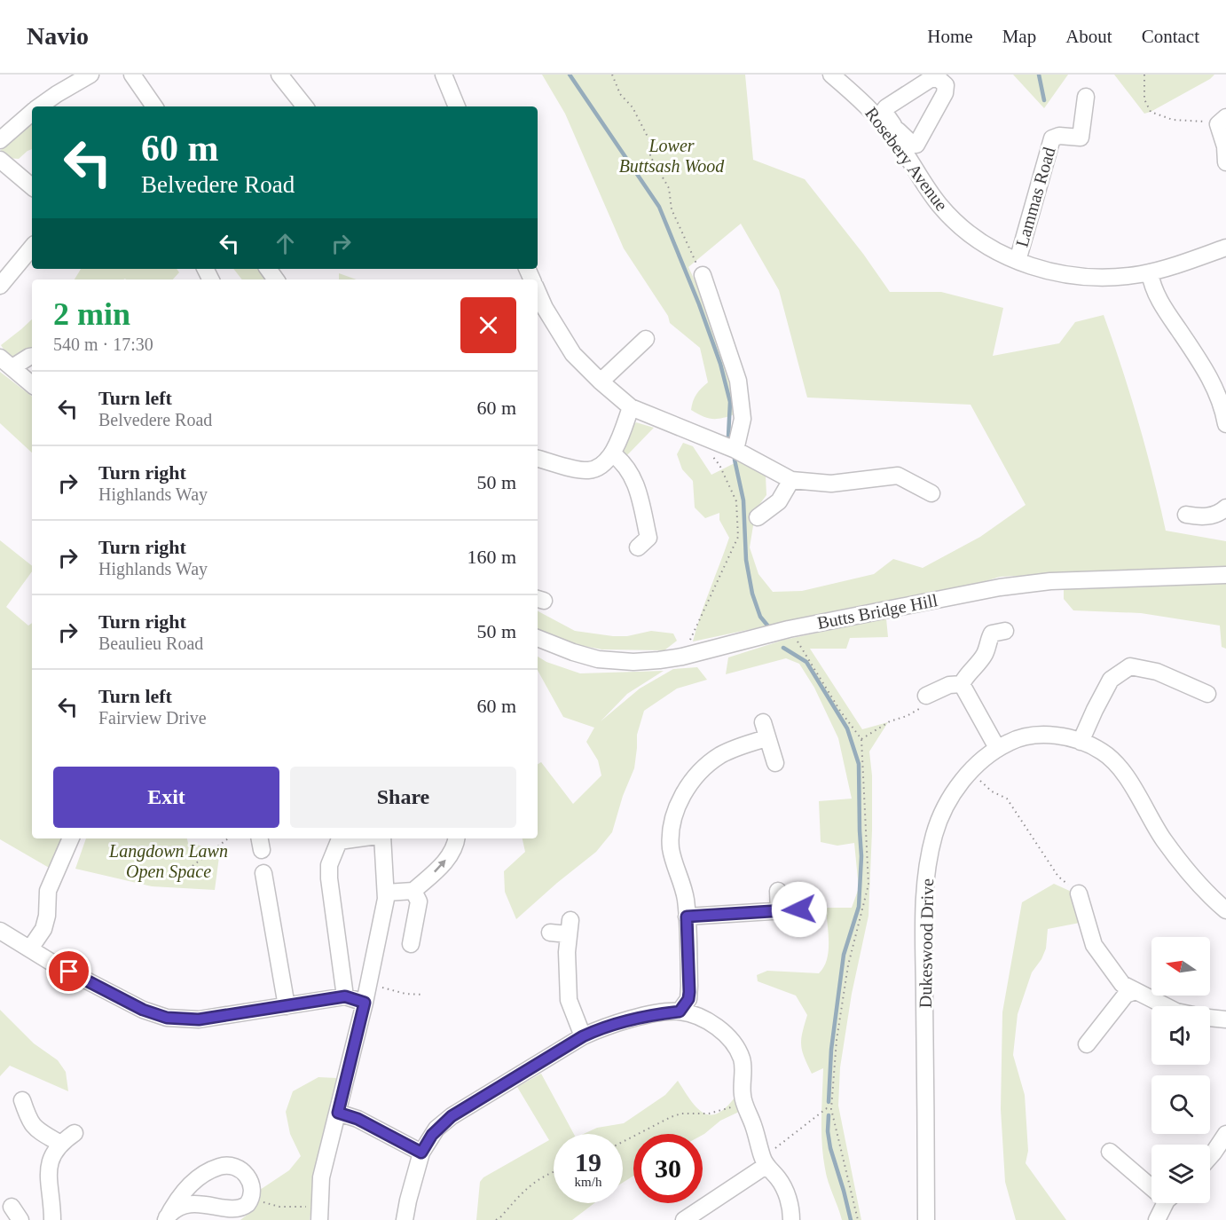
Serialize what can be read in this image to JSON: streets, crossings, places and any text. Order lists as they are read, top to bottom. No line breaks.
{"streets":{"street":["Rosebery Avenue","Lammas Road","Butts Bridge Hill","Dukeswood Drive"]},"crossings":[["Rosebery Avenue","Lammas Road"]],"parks":["Lower Buttsash Wood","Langdown Lawn Open Space"],"north":"left","page":{"header":"Navio","nav":["Home","Map","About","Contact"],"turn":["60 m","Belvedere Road"],"heading":["2 min","540 m · 17:30"],"list":[{"name":"Turn left","note":"Belvedere Road","value":"60 m"},{"name":"Turn right","note":"Highlands Way","value":"50 m"},{"name":"Turn right","note":"Highlands Way","value":"160 m"},{"name":"Turn right","note":"Beaulieu Road","value":"50 m"},{"name":"Turn left","note":"Fairview Drive","value":"60 m"}],"buttons":["Exit","Share"],"speed":"19 km/h","limit":"30"}}
